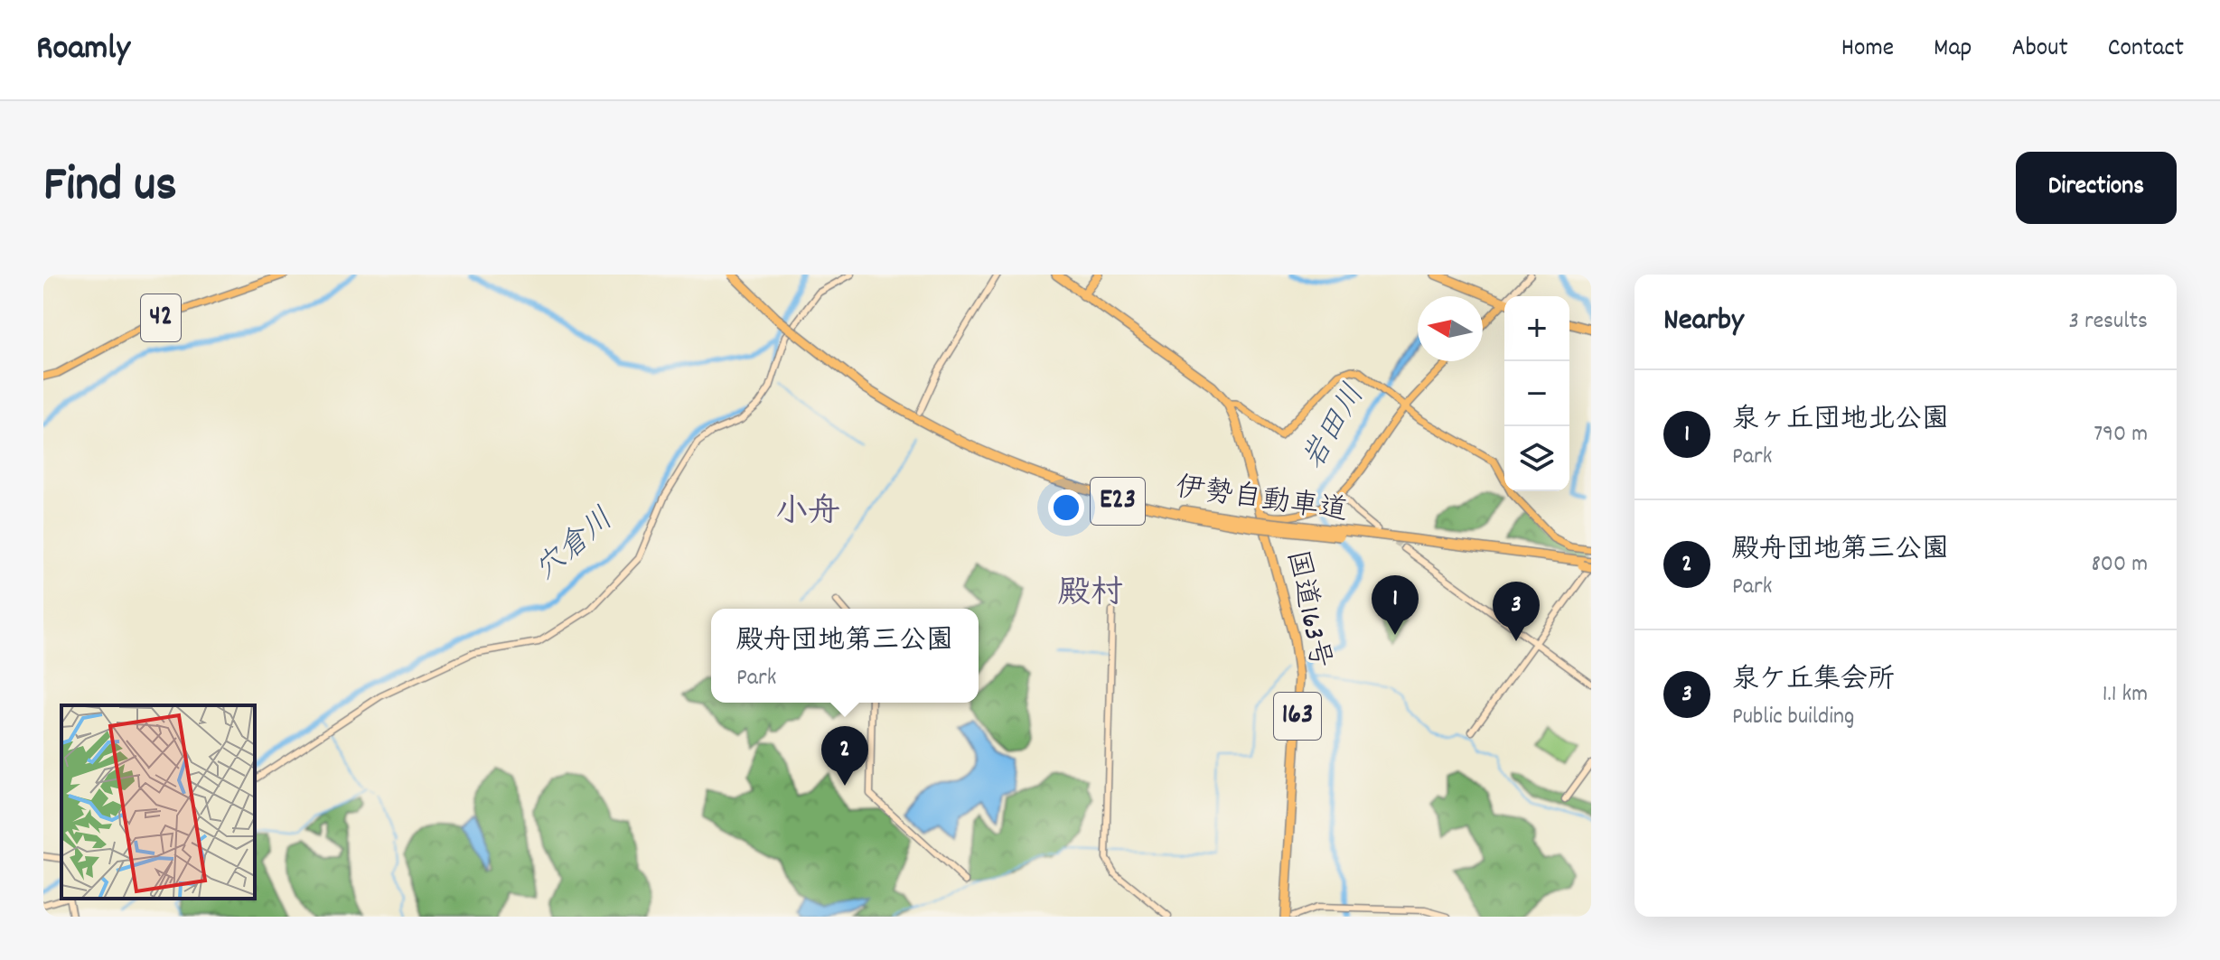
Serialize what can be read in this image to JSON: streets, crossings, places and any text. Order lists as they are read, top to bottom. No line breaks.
{"streets":{"highway":["E23","伊勢自動車道","国道163号","163"],"main road":["42"]},"crossings":[["伊勢自動車道","国道163号"]],"districts":["小舟","殿村"],"water":["岩田川","穴倉川"],"north":"left","page":{"header":"Roamly","nav":["Home","Map","About","Contact"],"title":"Find us","buttons":"Directions","heading":["Nearby","3 results"],"map_buttons":["+","−"],"list":[{"mark":"1","name":"泉ヶ丘団地北公園","note":"Park","value":"790 m"},{"mark":"2","name":"殿舟団地第三公園","note":"Park","value":"800 m"},{"mark":"3","name":"泉ケ丘集会所","note":"Public building","value":"1.1 km"}],"pins":["1","3","2"],"popup":["殿舟団地第三公園","Park"]}}
